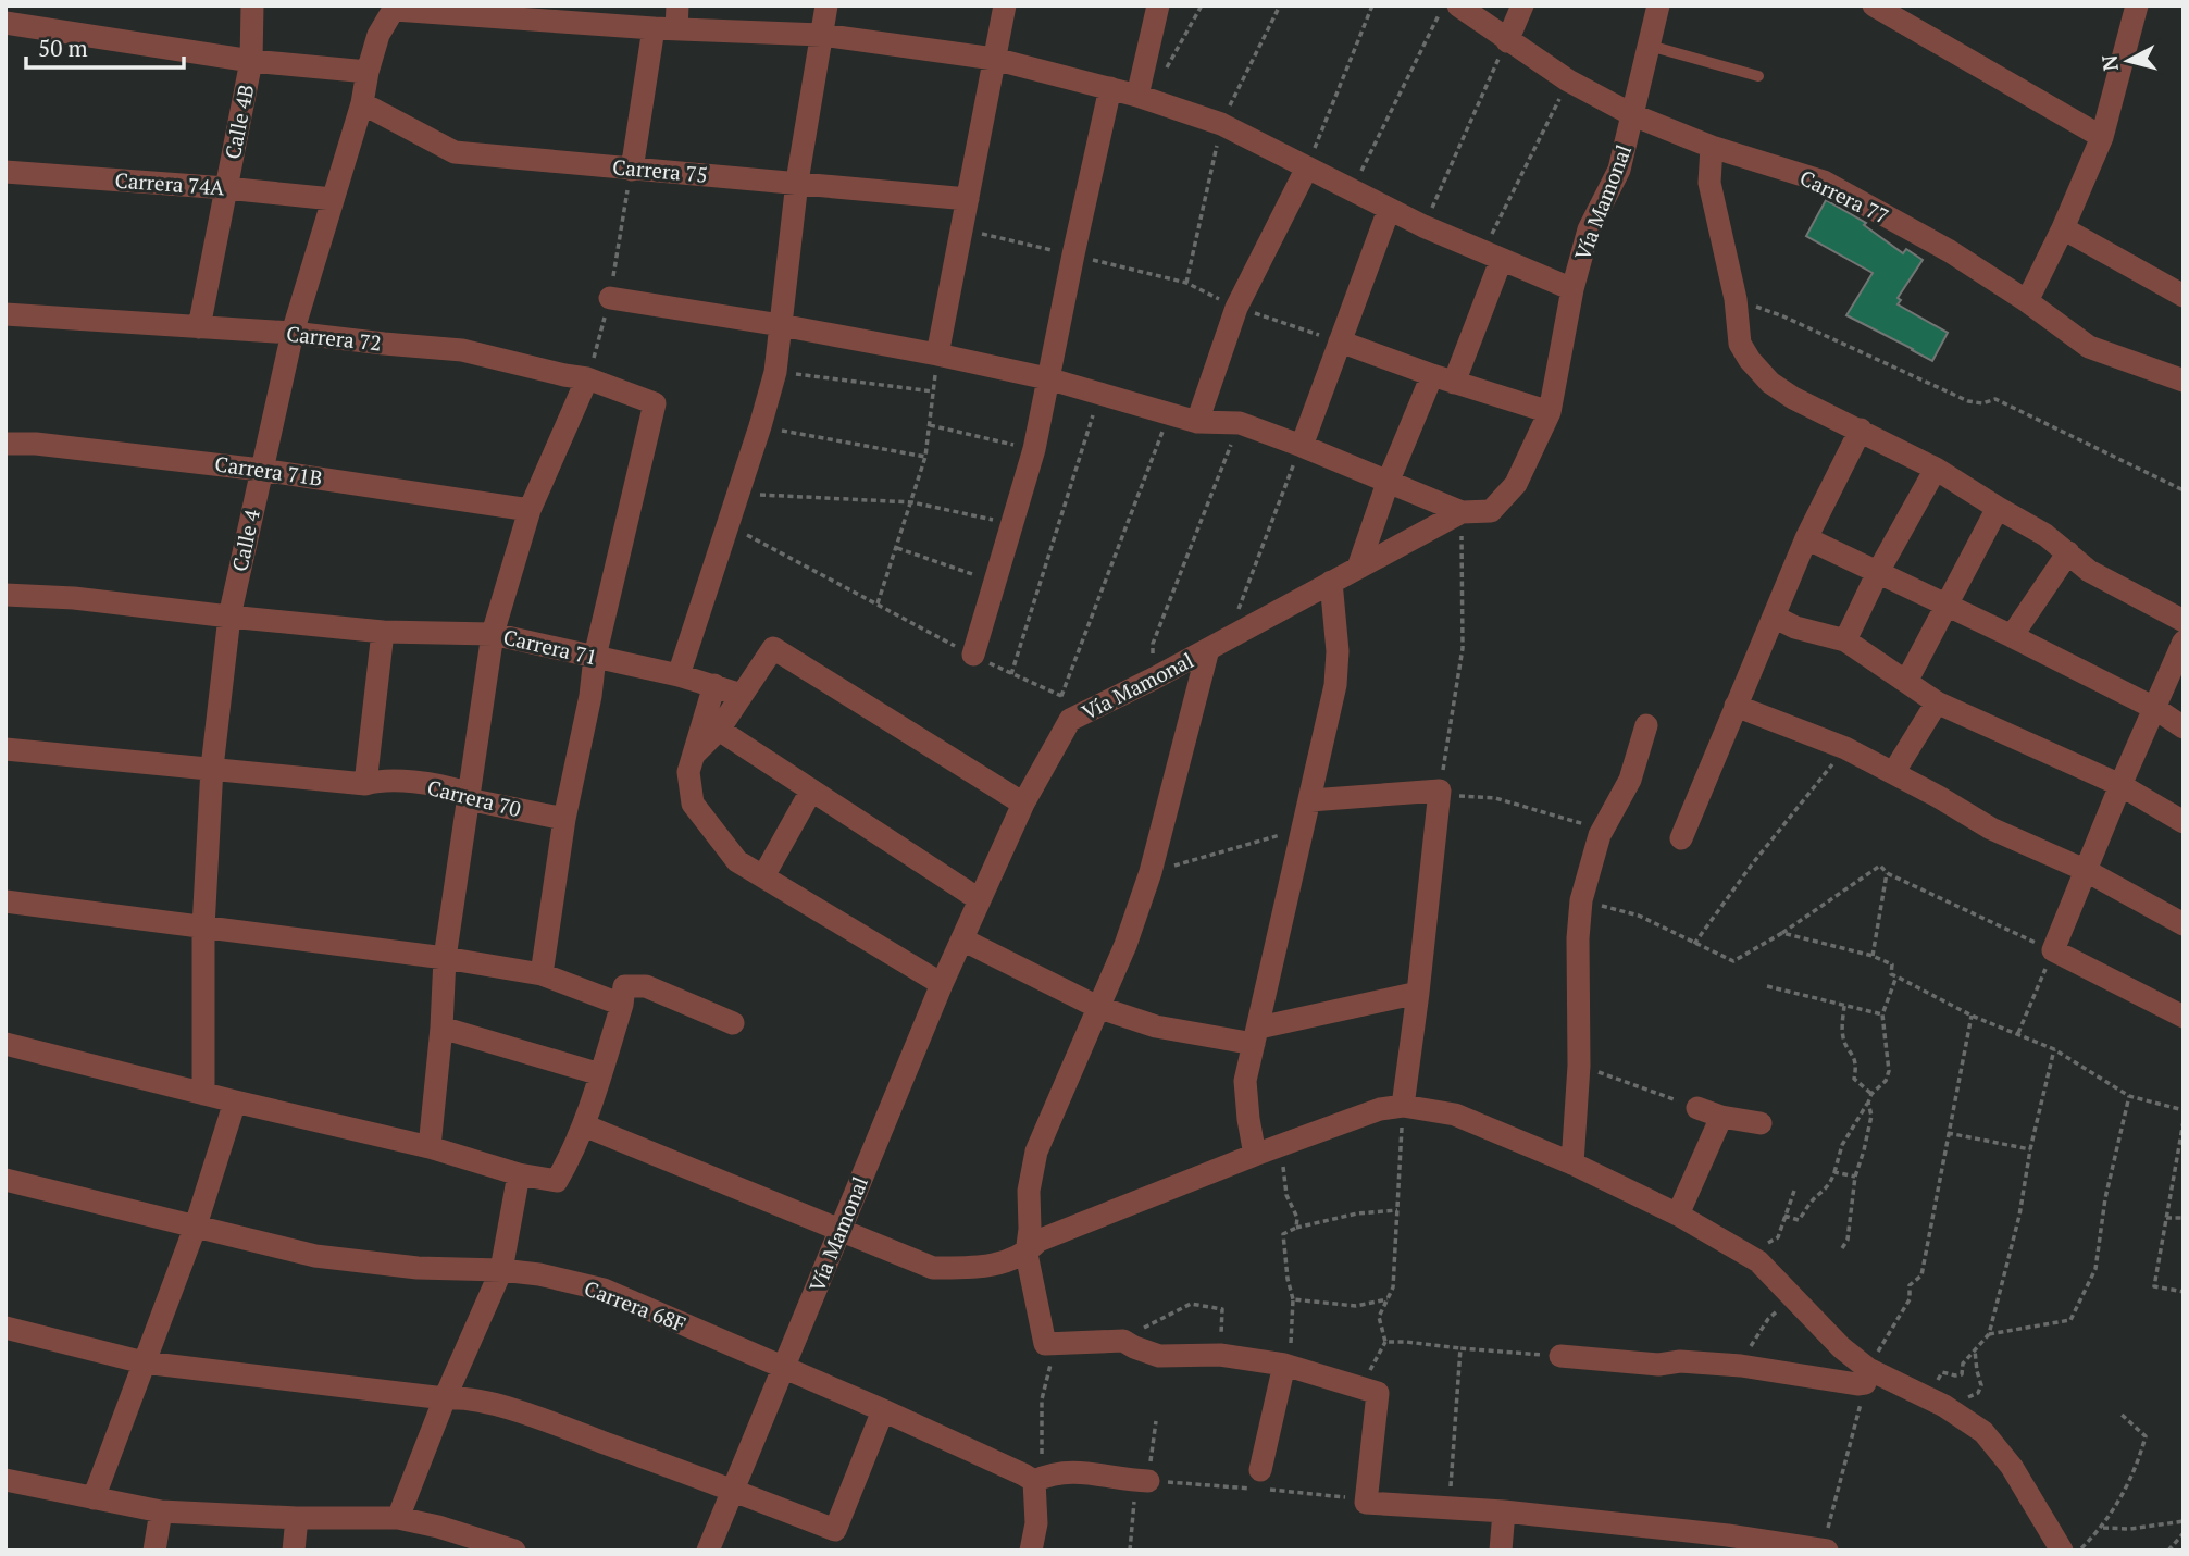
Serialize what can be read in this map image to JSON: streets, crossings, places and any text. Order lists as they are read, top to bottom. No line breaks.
{"streets":{"street":["Calle 4B","Carrera 75","Carrera 74A","Carrera 77","Vía Mamonal","Carrera 72","Carrera 71B","Calle 4","Carrera 71","Carrera 70","Carrera 68F"]},"crossings":[["Calle 4B","Carrera 74A"],["Calle 4B","Carrera 72"],["Carrera 75","Calle 4"],["Carrera 74A","Calle 4"],["Carrera 77","Vía Mamonal"],["Vía Mamonal","Carrera 68F"],["Carrera 72","Calle 4"],["Carrera 72","Carrera 71"],["Carrera 71B","Calle 4"],["Calle 4","Carrera 71"],["Calle 4","Carrera 70"]],"scale_bar":"50 m","north":"left"}
